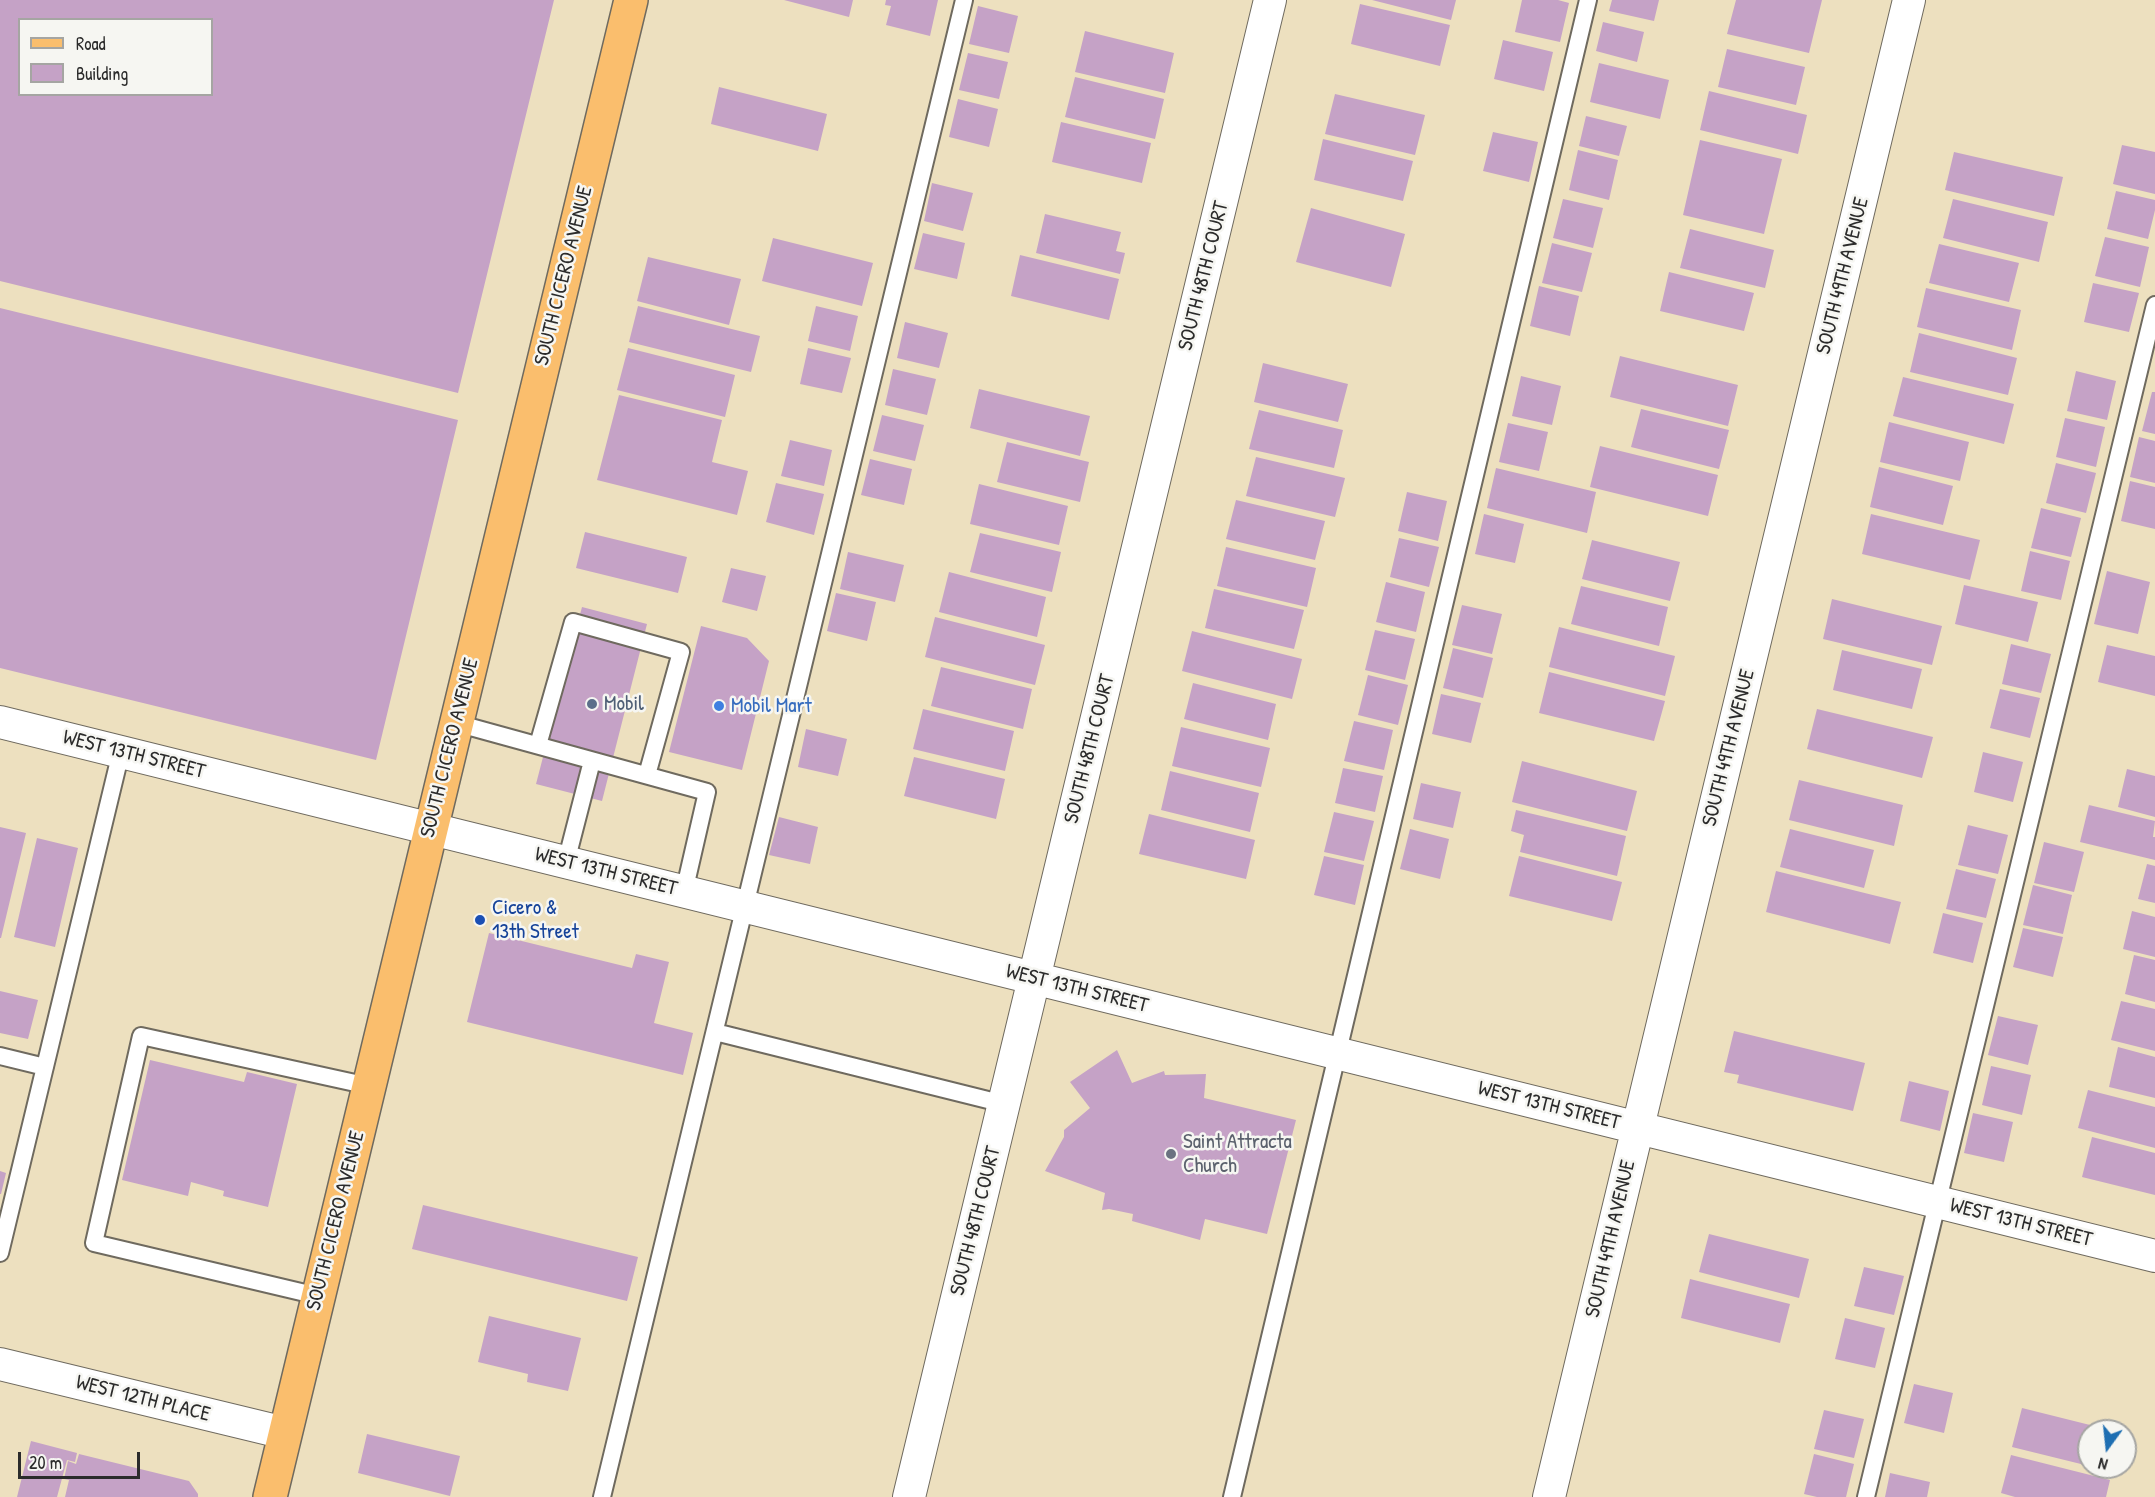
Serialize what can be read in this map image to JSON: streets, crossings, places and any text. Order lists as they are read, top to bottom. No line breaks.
{"streets":{"main road":["SOUTH CICERO AVENUE"],"street":["SOUTH 48TH COURT","SOUTH 49TH AVENUE","WEST 13TH STREET","WEST 12TH PLACE"]},"crossings":[["SOUTH CICERO AVENUE","WEST 13TH STREET"],["SOUTH CICERO AVENUE","WEST 12TH PLACE"],["SOUTH 48TH COURT","WEST 13TH STREET"],["SOUTH 49TH AVENUE","WEST 13TH STREET"]],"places":["Mobil","Mobil Mart","Cicero & 13th Street","Saint Attracta Church"],"legend":["Road","Building"],"scale_bar":"20 m","north":"bottom"}
